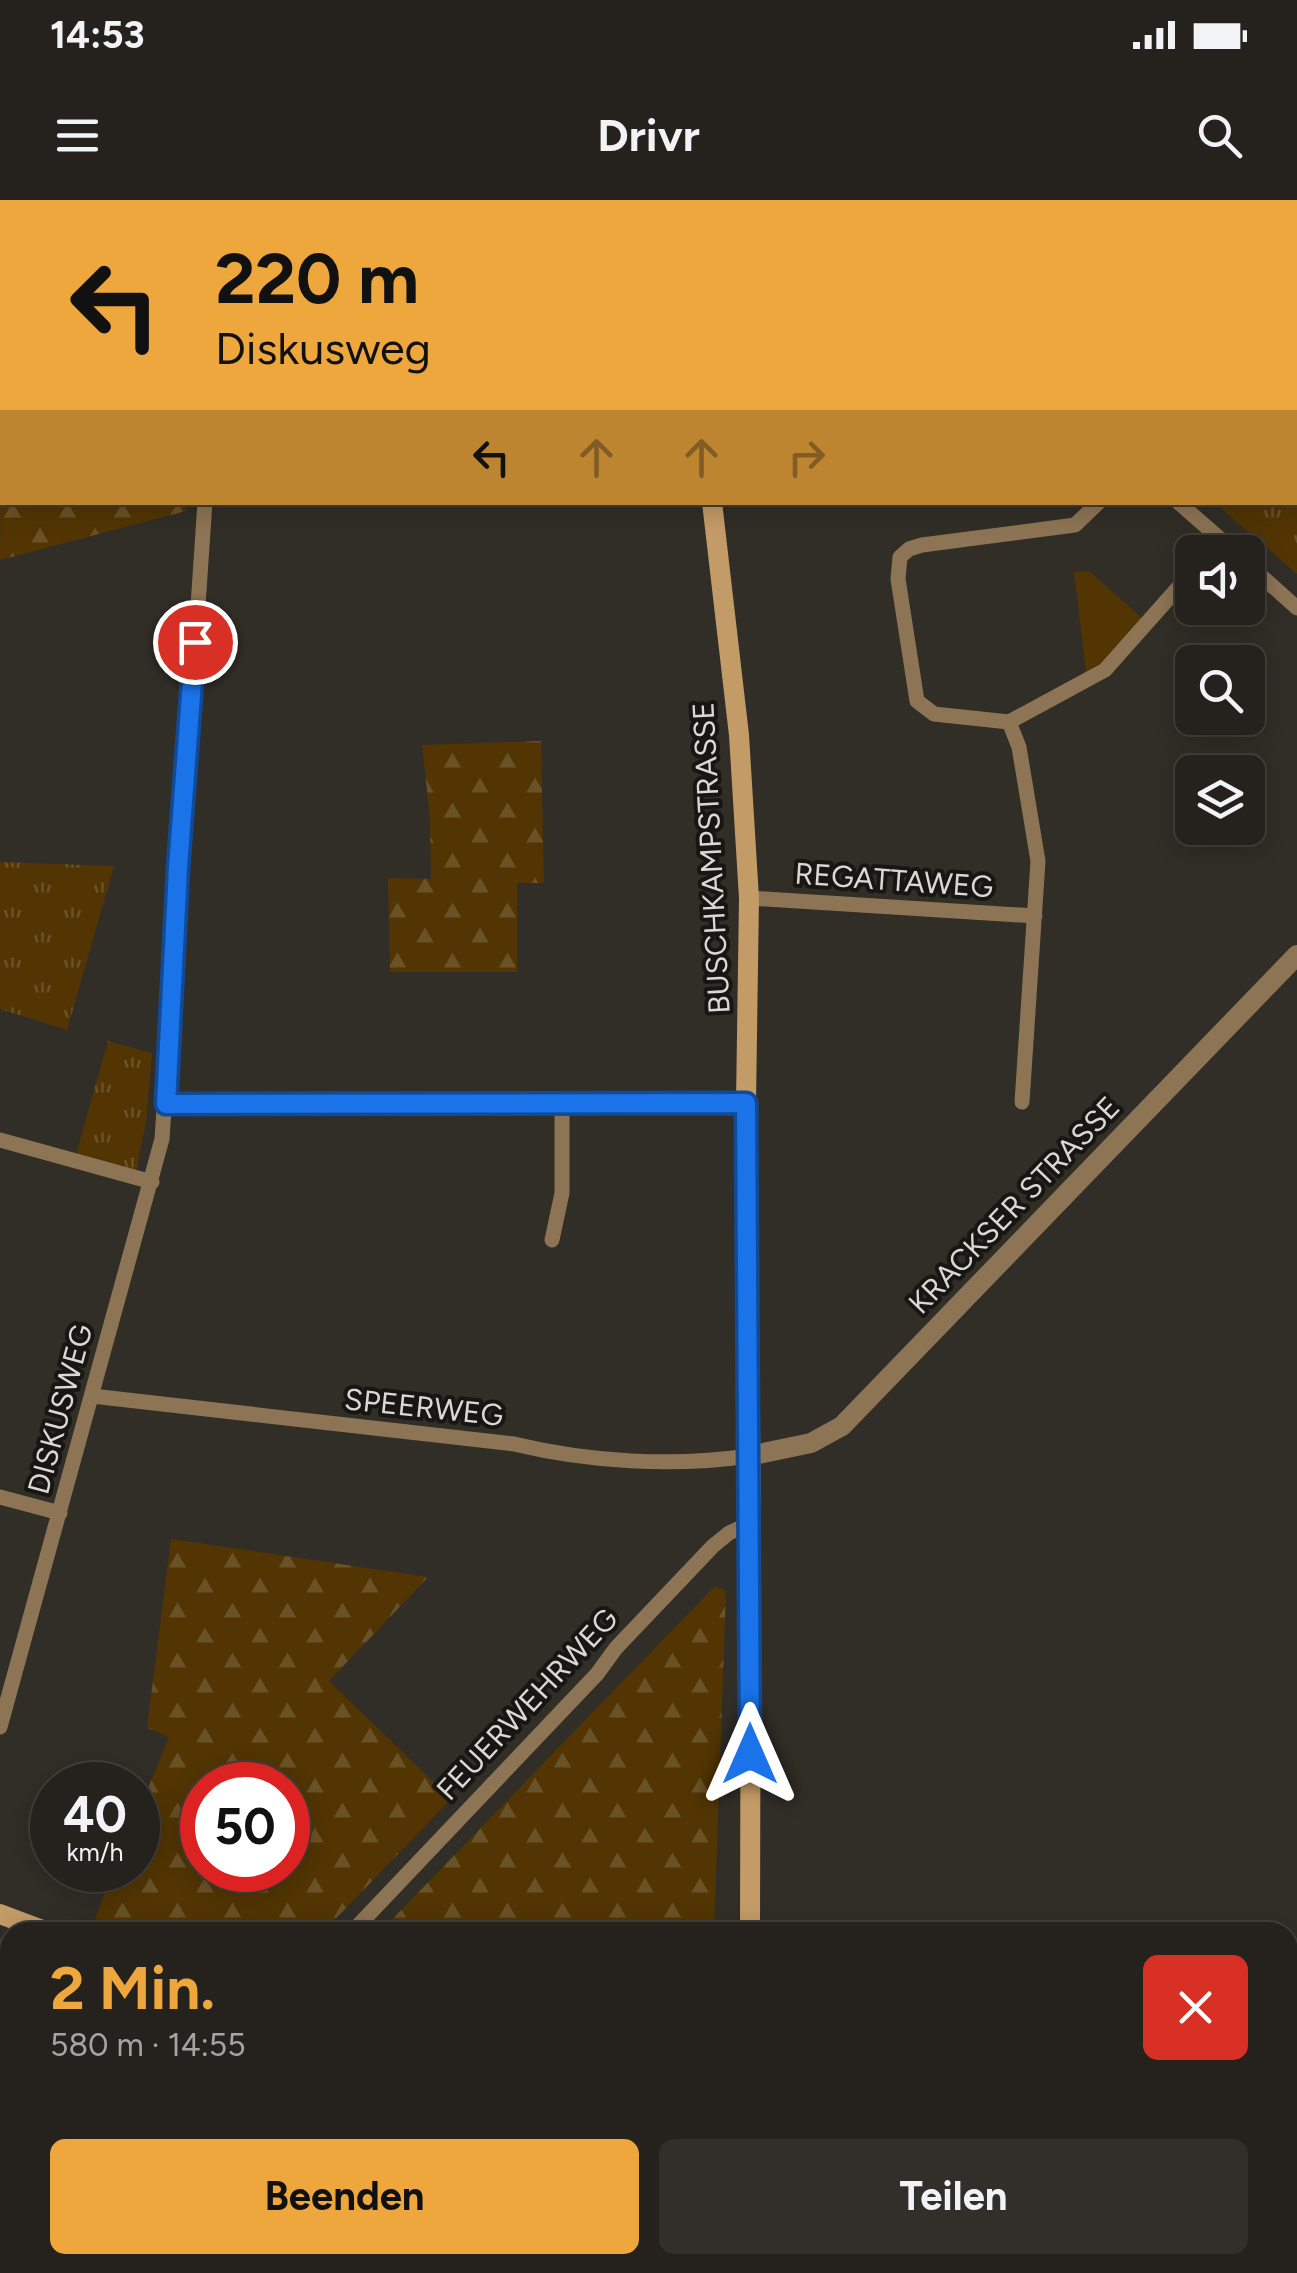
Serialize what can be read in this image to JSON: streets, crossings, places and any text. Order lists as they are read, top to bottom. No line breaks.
{"streets":{"main road":["BUSCHKAMPSTRASSE"],"street":["REGATTAWEG","KRACKSER STRASSE","SPEERWEG","DISKUSWEG","FEUERWEHRWEG"]},"crossings":[["BUSCHKAMPSTRASSE","REGATTAWEG"],["BUSCHKAMPSTRASSE","KRACKSER STRASSE"],["BUSCHKAMPSTRASSE","SPEERWEG"],["BUSCHKAMPSTRASSE","FEUERWEHRWEG"],["KRACKSER STRASSE","SPEERWEG"],["SPEERWEG","DISKUSWEG"]],"page":{"status":"14:53","header":"Drivr","turn":["220 m","Diskusweg"],"speed":"40 km/h","limit":"50","heading":["2 Min.","580 m · 14:55"],"buttons":["Beenden","Teilen"]}}
